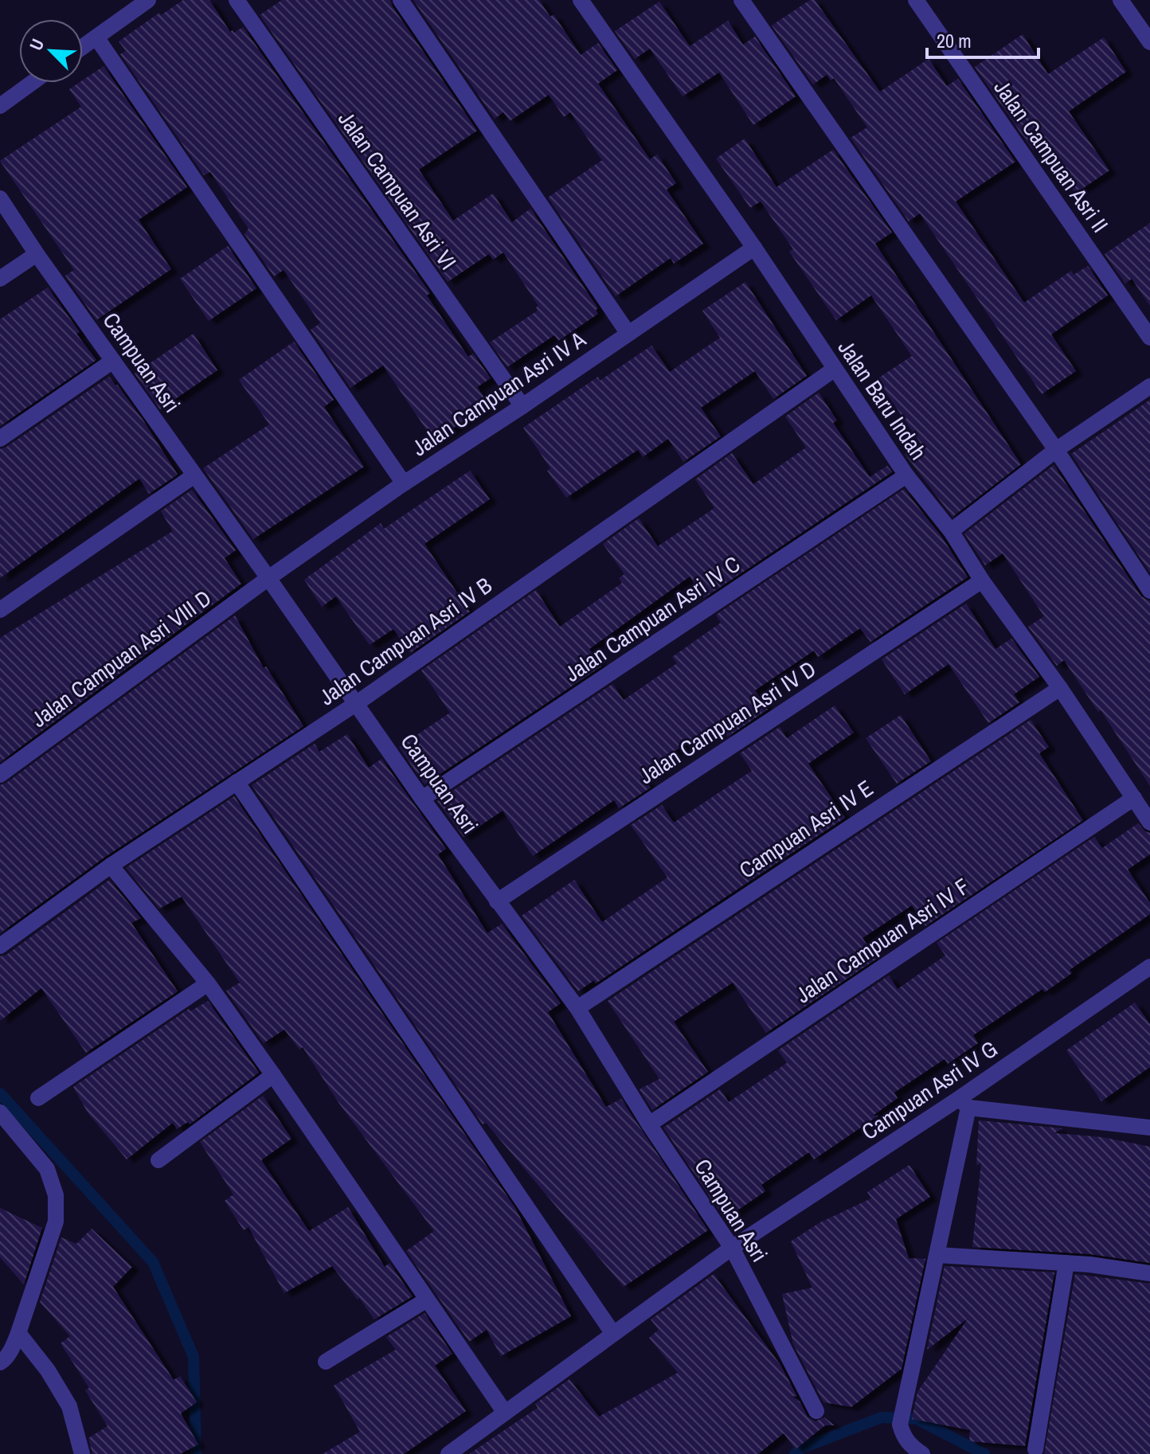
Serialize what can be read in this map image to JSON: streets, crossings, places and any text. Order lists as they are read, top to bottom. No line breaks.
{"streets":{"street":["Jalan Campuan Asri II","Jalan Campuan Asri VI","Campuan Asri","Jalan Campuan Asri IV A","Jalan Baru Indah","Jalan Campuan Asri IV C","Jalan Campuan Asri IV B","Jalan Campuan Asri VIII D","Jalan Campuan Asri IV D","Campuan Asri IV E","Jalan Campuan Asri IV F","Campuan Asri IV G"]},"crossings":[["Jalan Campuan Asri VI","Jalan Campuan Asri IV A"],["Campuan Asri","Jalan Campuan Asri IV A"],["Campuan Asri","Jalan Campuan Asri IV C"],["Campuan Asri","Jalan Campuan Asri IV B"],["Campuan Asri","Jalan Campuan Asri VIII D"],["Campuan Asri","Jalan Campuan Asri IV D"],["Campuan Asri","Campuan Asri IV E"],["Campuan Asri","Jalan Campuan Asri IV F"],["Campuan Asri","Campuan Asri IV G"],["Jalan Campuan Asri IV A","Jalan Baru Indah"],["Jalan Campuan Asri IV A","Jalan Campuan Asri VIII D"],["Jalan Baru Indah","Jalan Campuan Asri IV C"],["Jalan Baru Indah","Jalan Campuan Asri IV B"],["Jalan Baru Indah","Jalan Campuan Asri IV D"],["Jalan Baru Indah","Campuan Asri IV E"],["Jalan Baru Indah","Jalan Campuan Asri IV F"]],"scale_bar":"20 m","north":"top left"}
